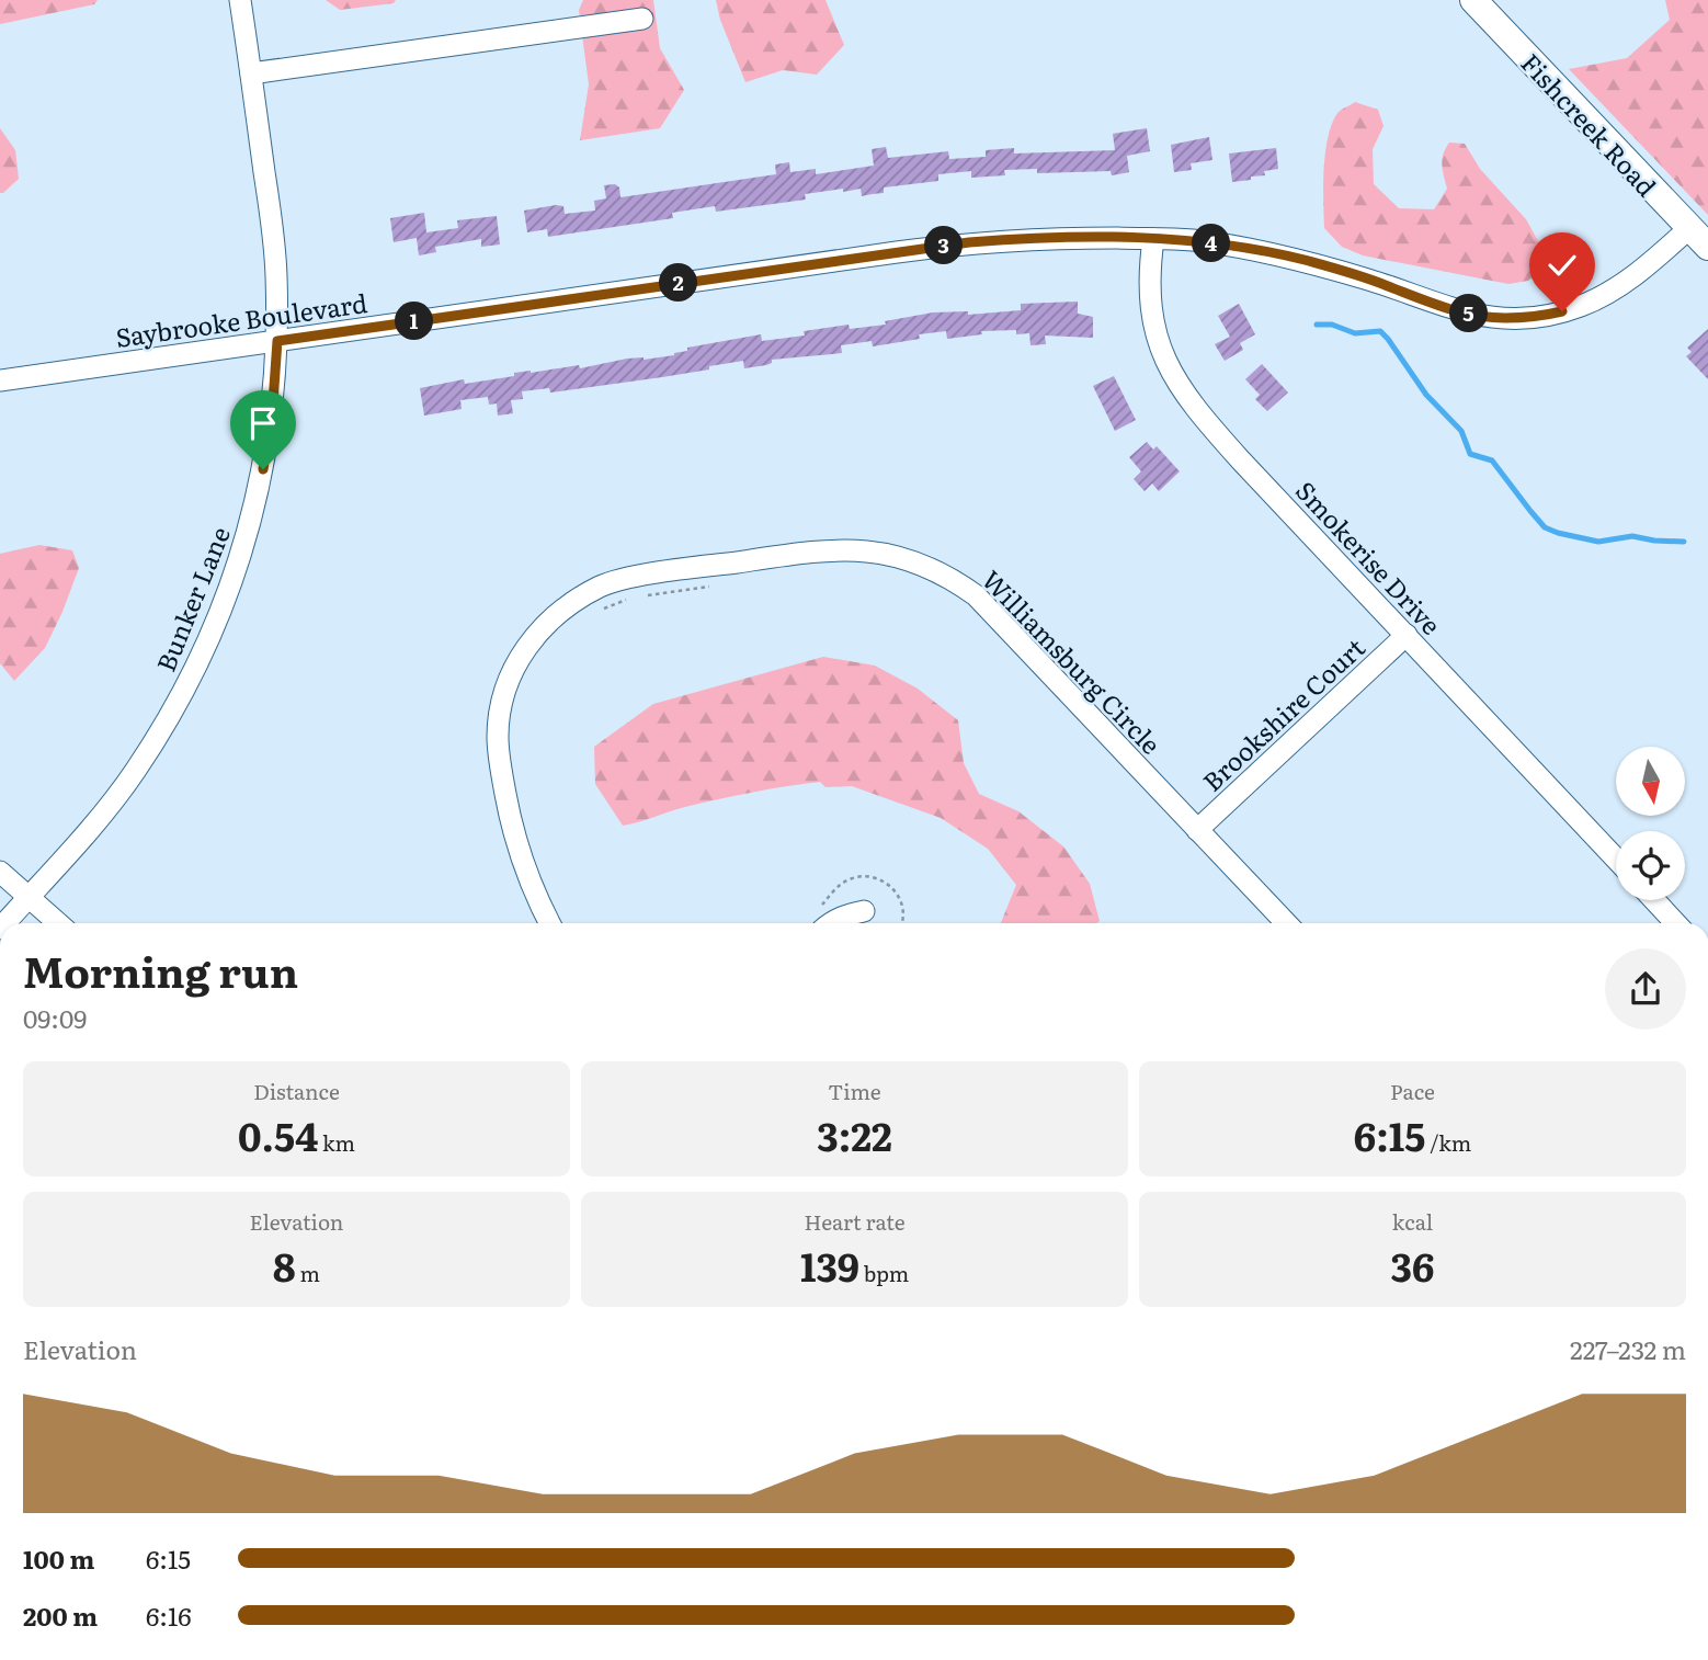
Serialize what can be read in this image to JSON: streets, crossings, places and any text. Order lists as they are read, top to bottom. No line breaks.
{"streets":{"main road":["Fishcreek Road"],"street":["Saybrooke Boulevard","Smokerise Drive","Bunker Lane","Williamsburg Circle","Brookshire Court"]},"crossings":[["Fishcreek Road","Saybrooke Boulevard"],["Saybrooke Boulevard","Smokerise Drive"],["Saybrooke Boulevard","Bunker Lane"],["Smokerise Drive","Brookshire Court"],["Williamsburg Circle","Brookshire Court"]],"north":"bottom","page":{"pins":["4","3","2","5","1"],"heading":["Morning run","09:09"],"stats":[["Distance","0.54 km"],["Time","3:22"],["Pace","6:15 /km"],["Elevation","8 m"],["Heart rate","139 bpm"],["kcal","36"]],"chart":["Elevation","227–232 m"],"list":[{"name":"100 m","note":"6:15"},{"name":"200 m","note":"6:16"}]}}
